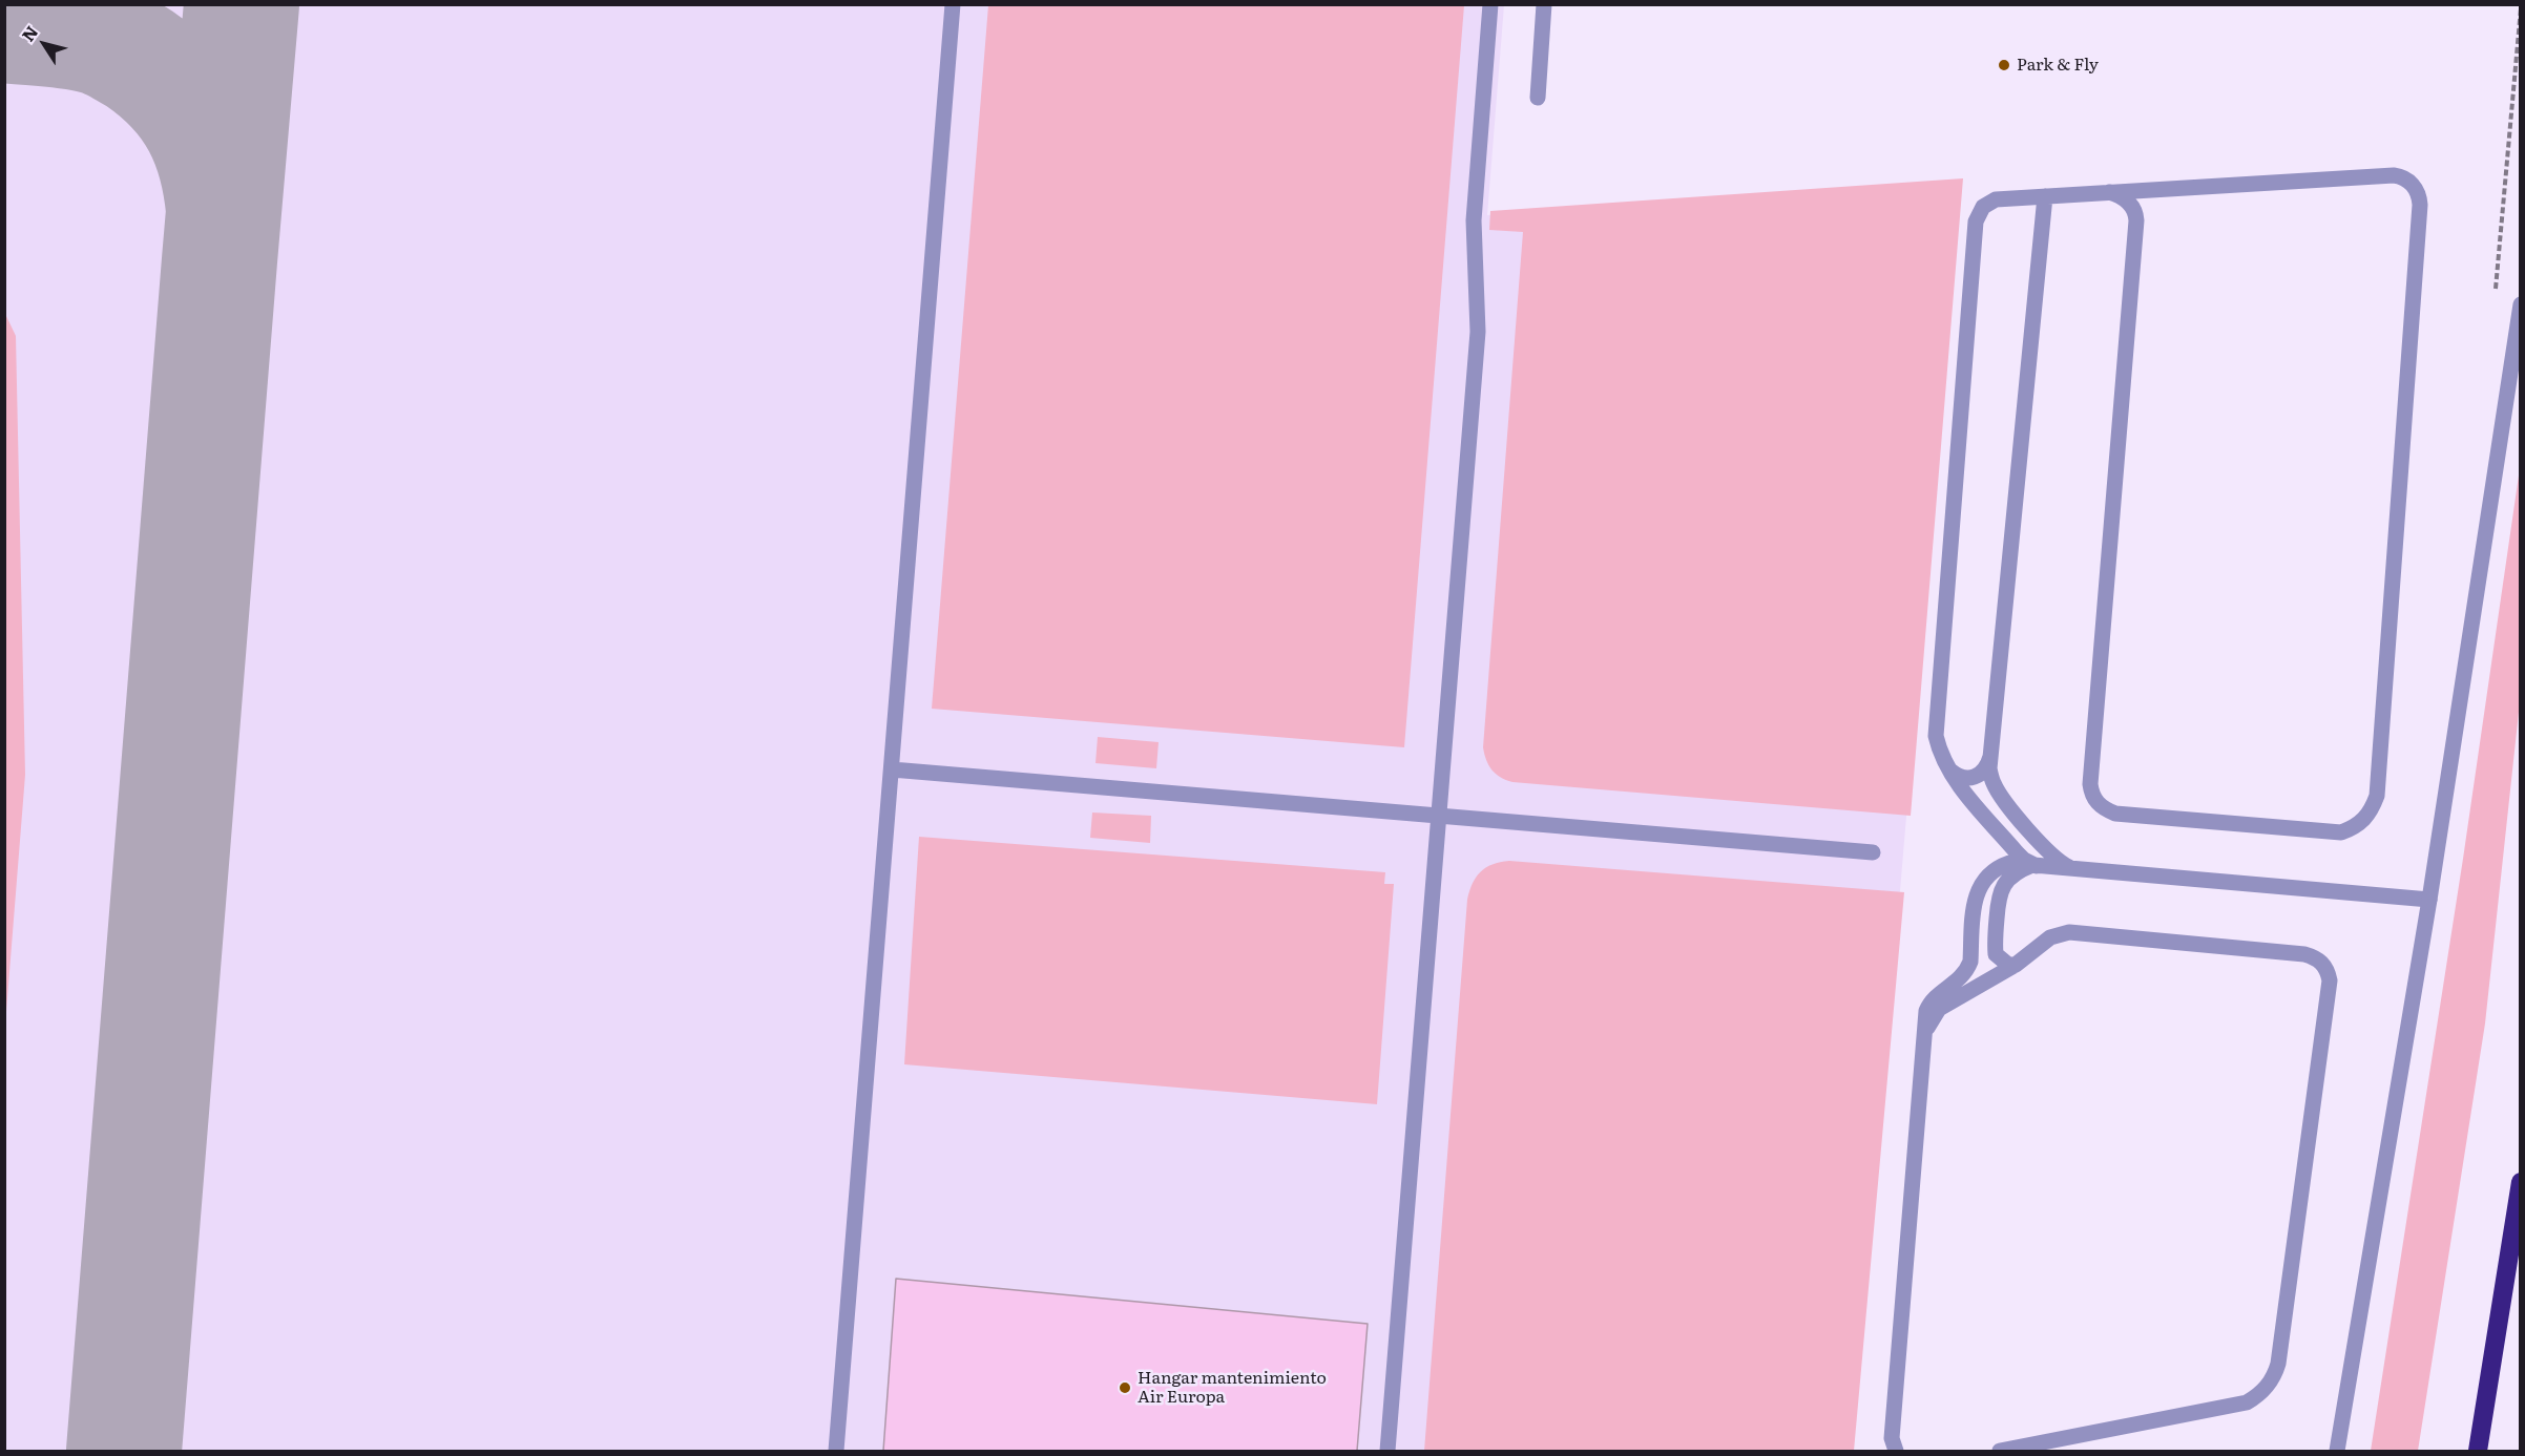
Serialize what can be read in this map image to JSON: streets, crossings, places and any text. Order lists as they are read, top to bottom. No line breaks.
{"places":["Park & Fly","Hangar mantenimiento Air Europa"],"north":"top left"}
